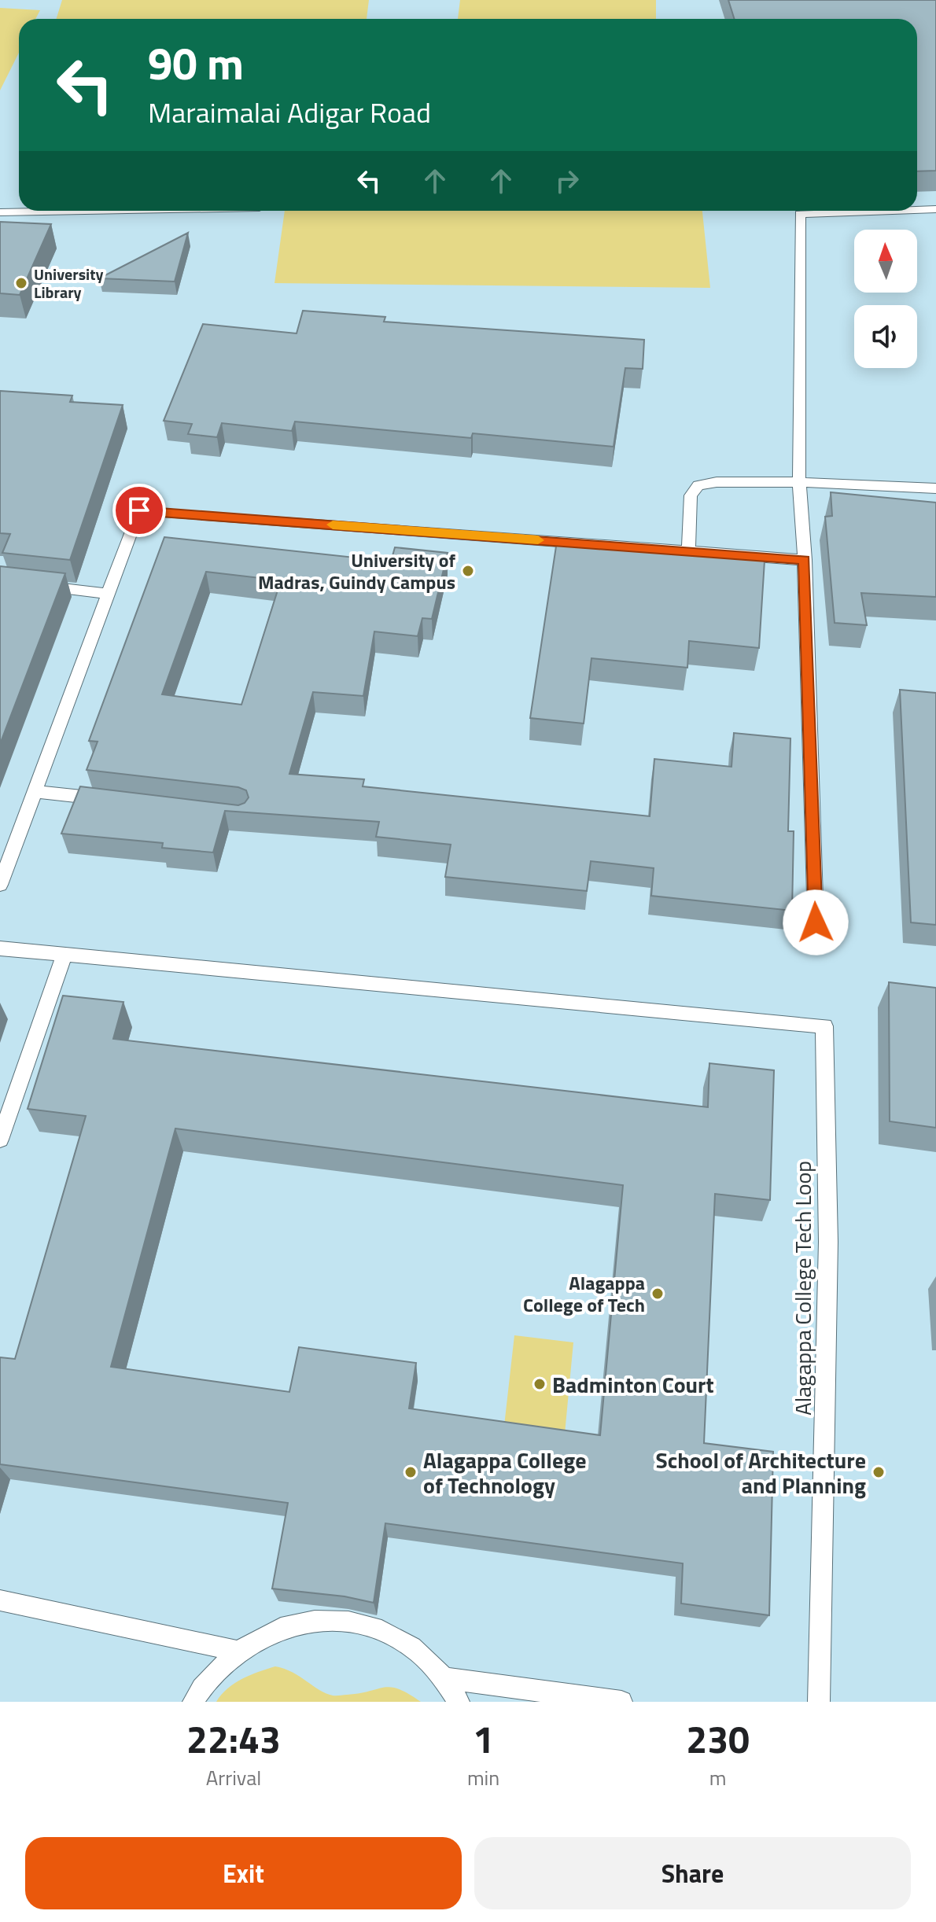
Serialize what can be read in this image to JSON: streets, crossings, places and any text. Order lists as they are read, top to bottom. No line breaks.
{"streets":{"lane":["Alagappa College Tech Loop"]},"places":["University Library","University of Madras, Guindy Campus","Alagappa College of Tech","Badminton Court","Alagappa College of Technology","School of Architecture and Planning"],"north":"top","page":{"turn":["90 m","Maraimalai Adigar Road"],"eta":["22:43","Arrival","1","min","230","m"],"buttons":["Exit","Share"]}}
